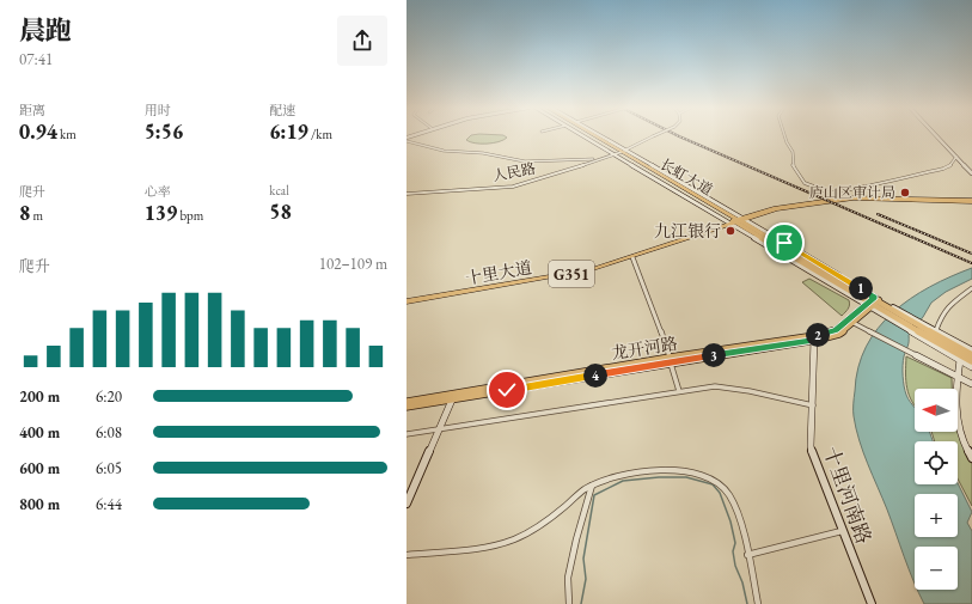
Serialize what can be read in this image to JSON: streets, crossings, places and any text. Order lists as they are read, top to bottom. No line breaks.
{"streets":{"highway":["长虹大道","十里大道","G351"],"main road":["龙开河路"],"street":["人民路","十里河南路"]},"crossings":[["人民路","长虹大道"],["长虹大道","十里大道"],["龙开河路","十里河南路"]],"places":["庐山区审计局","九江银行"],"north":"left","page":{"heading":["晨跑","07:41"],"stats":[["距离","0.94 km"],["用时","5:56"],["配速","6:19 /km"],["爬升","8 m"],["心率","139 bpm"],["kcal","58"]],"chart":["爬升","102–109 m"],"pins":["1","2","3","4"],"list":[{"name":"200 m","note":"6:20"},{"name":"400 m","note":"6:08"},{"name":"600 m","note":"6:05"},{"name":"800 m","note":"6:44"}],"map_buttons":["+","−"]}}
